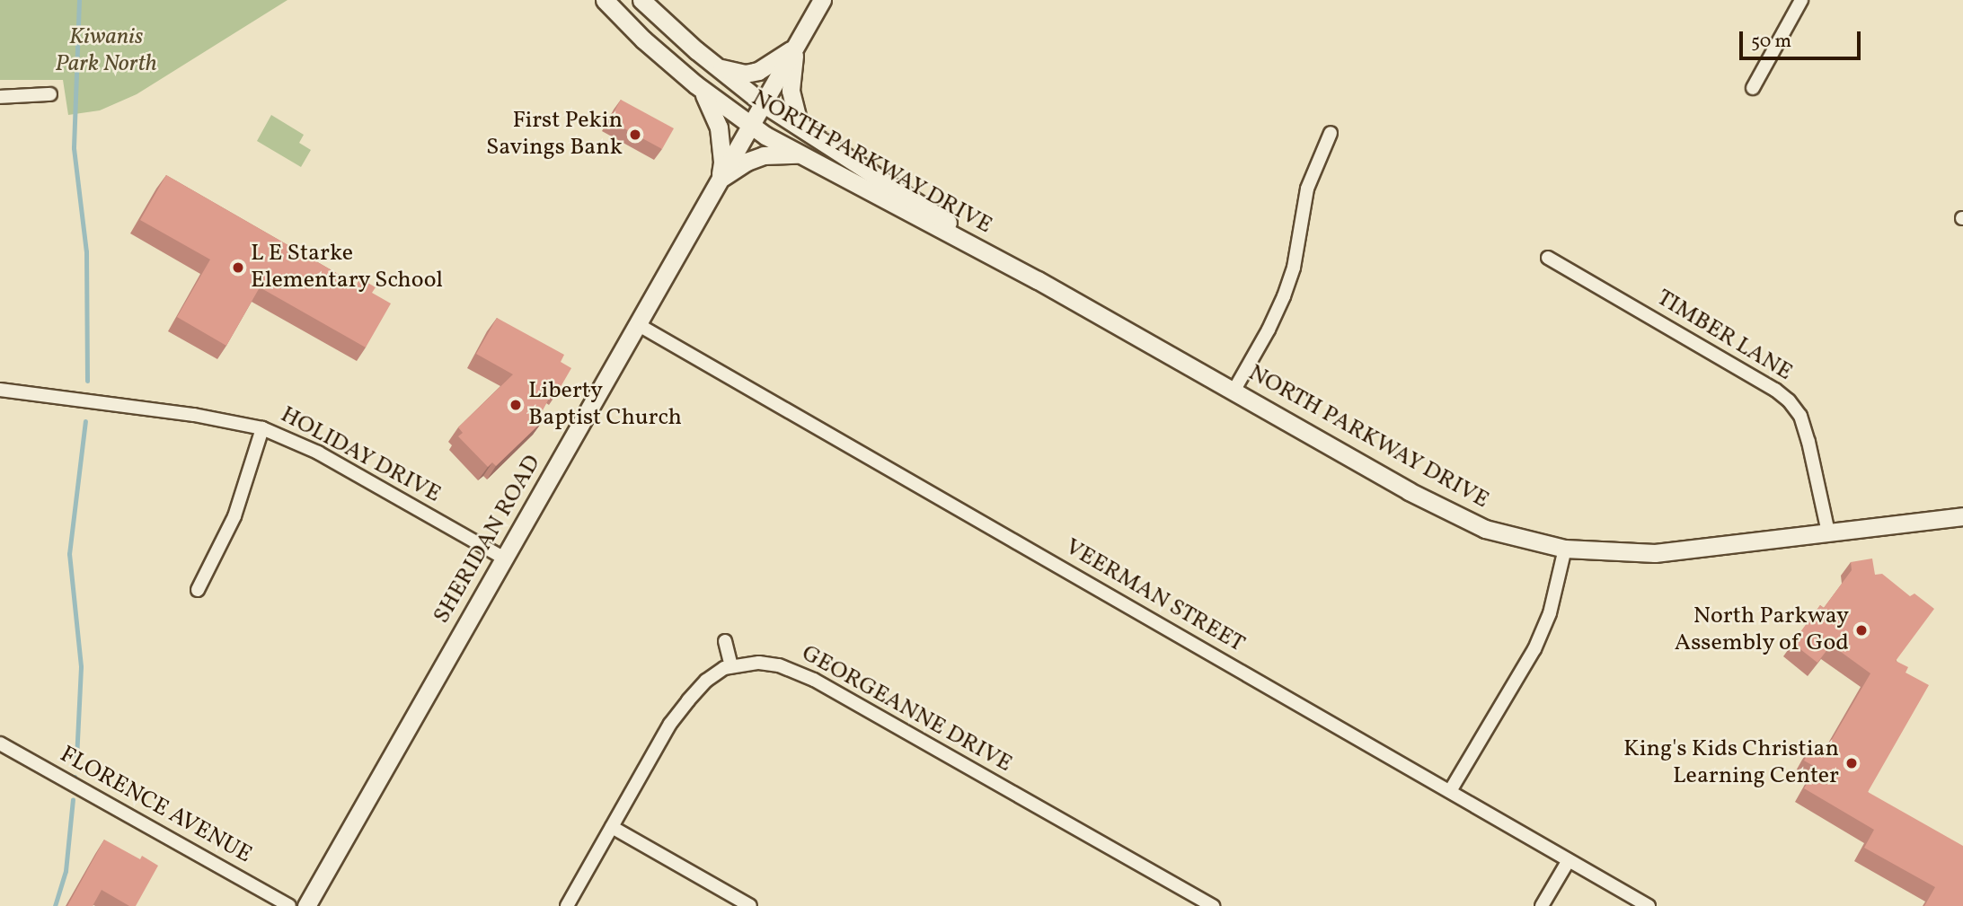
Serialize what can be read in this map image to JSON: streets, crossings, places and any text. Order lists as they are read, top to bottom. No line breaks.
{"streets":{"main road":["NORTH PARKWAY DRIVE","SHERIDAN ROAD"],"street":["TIMBER LANE","HOLIDAY DRIVE","VEERMAN STREET","GEORGEANNE DRIVE","FLORENCE AVENUE"]},"crossings":[["NORTH PARKWAY DRIVE","TIMBER LANE"],["NORTH PARKWAY DRIVE","SHERIDAN ROAD"],["HOLIDAY DRIVE","SHERIDAN ROAD"],["SHERIDAN ROAD","VEERMAN STREET"]],"parks":["Kiwanis Park North"],"places":["First Pekin Savings Bank","L E Starke Elementary School","Liberty Baptist Church","North Parkway Assembly of God","King's Kids Christian Learning Center"],"scale_bar":"50 m"}
